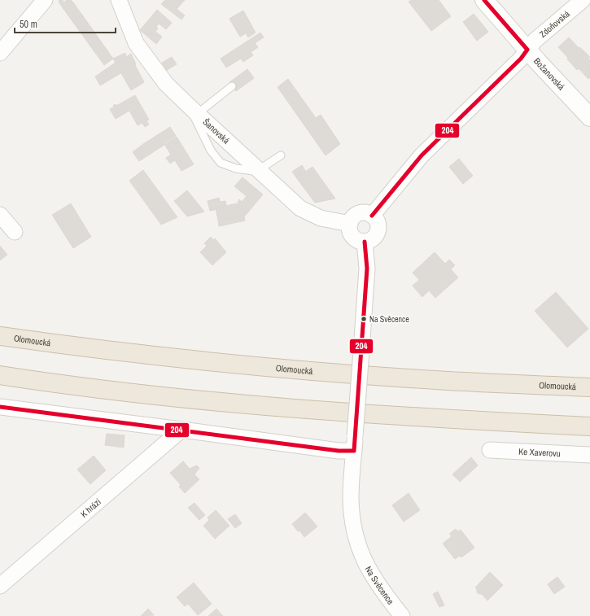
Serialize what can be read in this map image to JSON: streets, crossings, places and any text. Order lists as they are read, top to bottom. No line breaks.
{"streets":{"highway":["Olomoucká"],"street":["Zdoňovská","Božanovská","Šanovská","Ke Xaverovu","K hrázi","Na Svěcence"]},"crossings":[["Zdoňovská","Božanovská"],["Zdoňovská","Šanovská"],["Zdoňovská","Na Svěcence"],["Šanovská","Na Svěcence"]],"places":["Na Svěcence"],"lines":["transit line 204"],"scale_bar":"50 m"}
